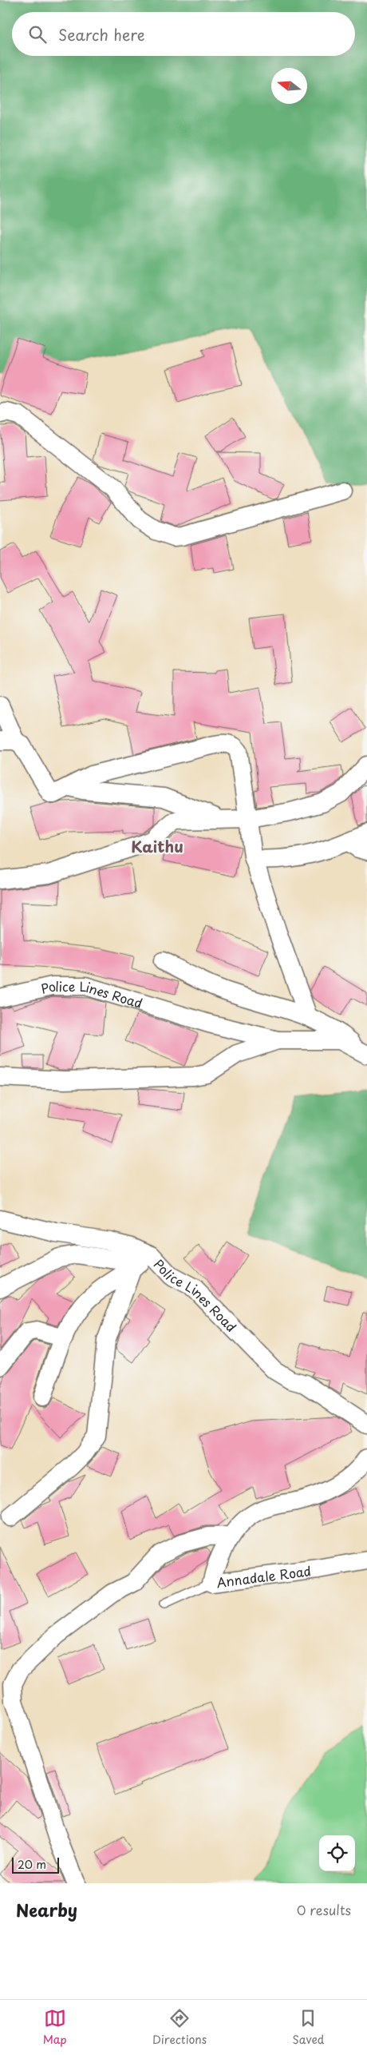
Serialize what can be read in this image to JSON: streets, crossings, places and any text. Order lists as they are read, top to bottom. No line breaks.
{"streets":{"street":["Police Lines Road","Annadale Road"]},"districts":["Kaithu"],"scale_bar":"20 m","north":"left","page":{"search":"Search here","scale":"20 m","heading":["Nearby","0 results"],"nav":["Map","Directions","Saved"]}}
